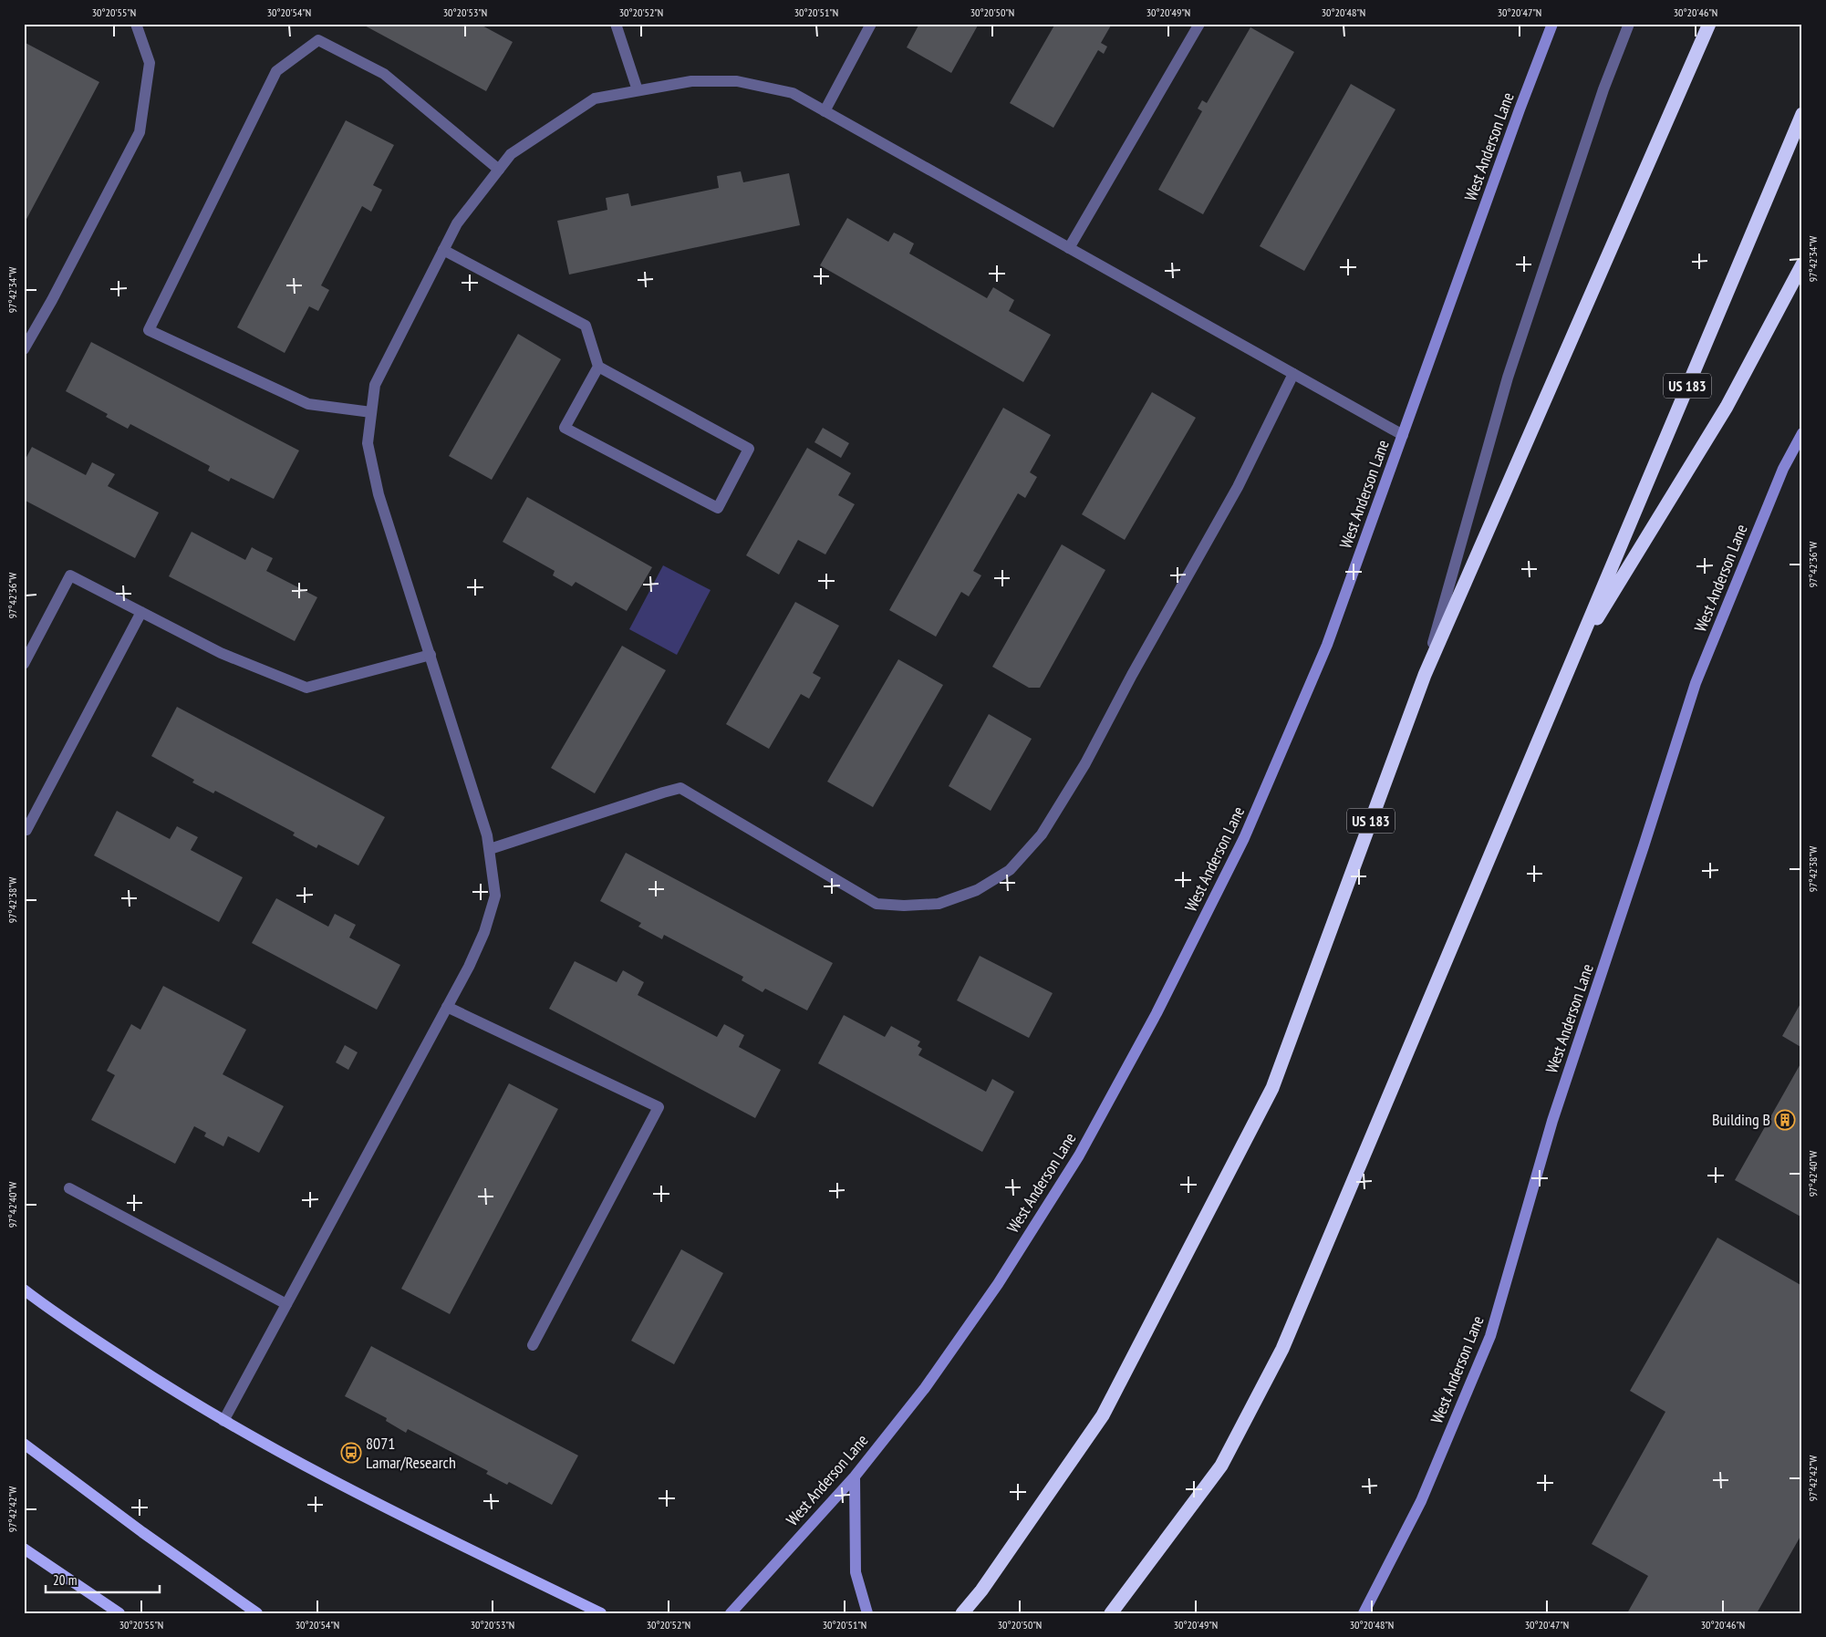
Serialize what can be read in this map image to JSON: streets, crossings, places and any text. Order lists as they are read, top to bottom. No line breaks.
{"streets":{"highway":["US 183"],"main road":["West Anderson Lane"]},"places":{"building":["Building B"],"bus stop":["8071 Lamar/Research"]},"scale_bar":"20 m","coordinates":["30°20'55\"N","30°20'54\"N","30°20'53\"N","30°20'52\"N","30°20'51\"N","30°20'50\"N","30°20'49\"N","30°20'48\"N","30°20'47\"N","30°20'46\"N","97°42'34\"W","97°42'36\"W","97°42'38\"W","97°42'40\"W","97°42'42\"W"]}
